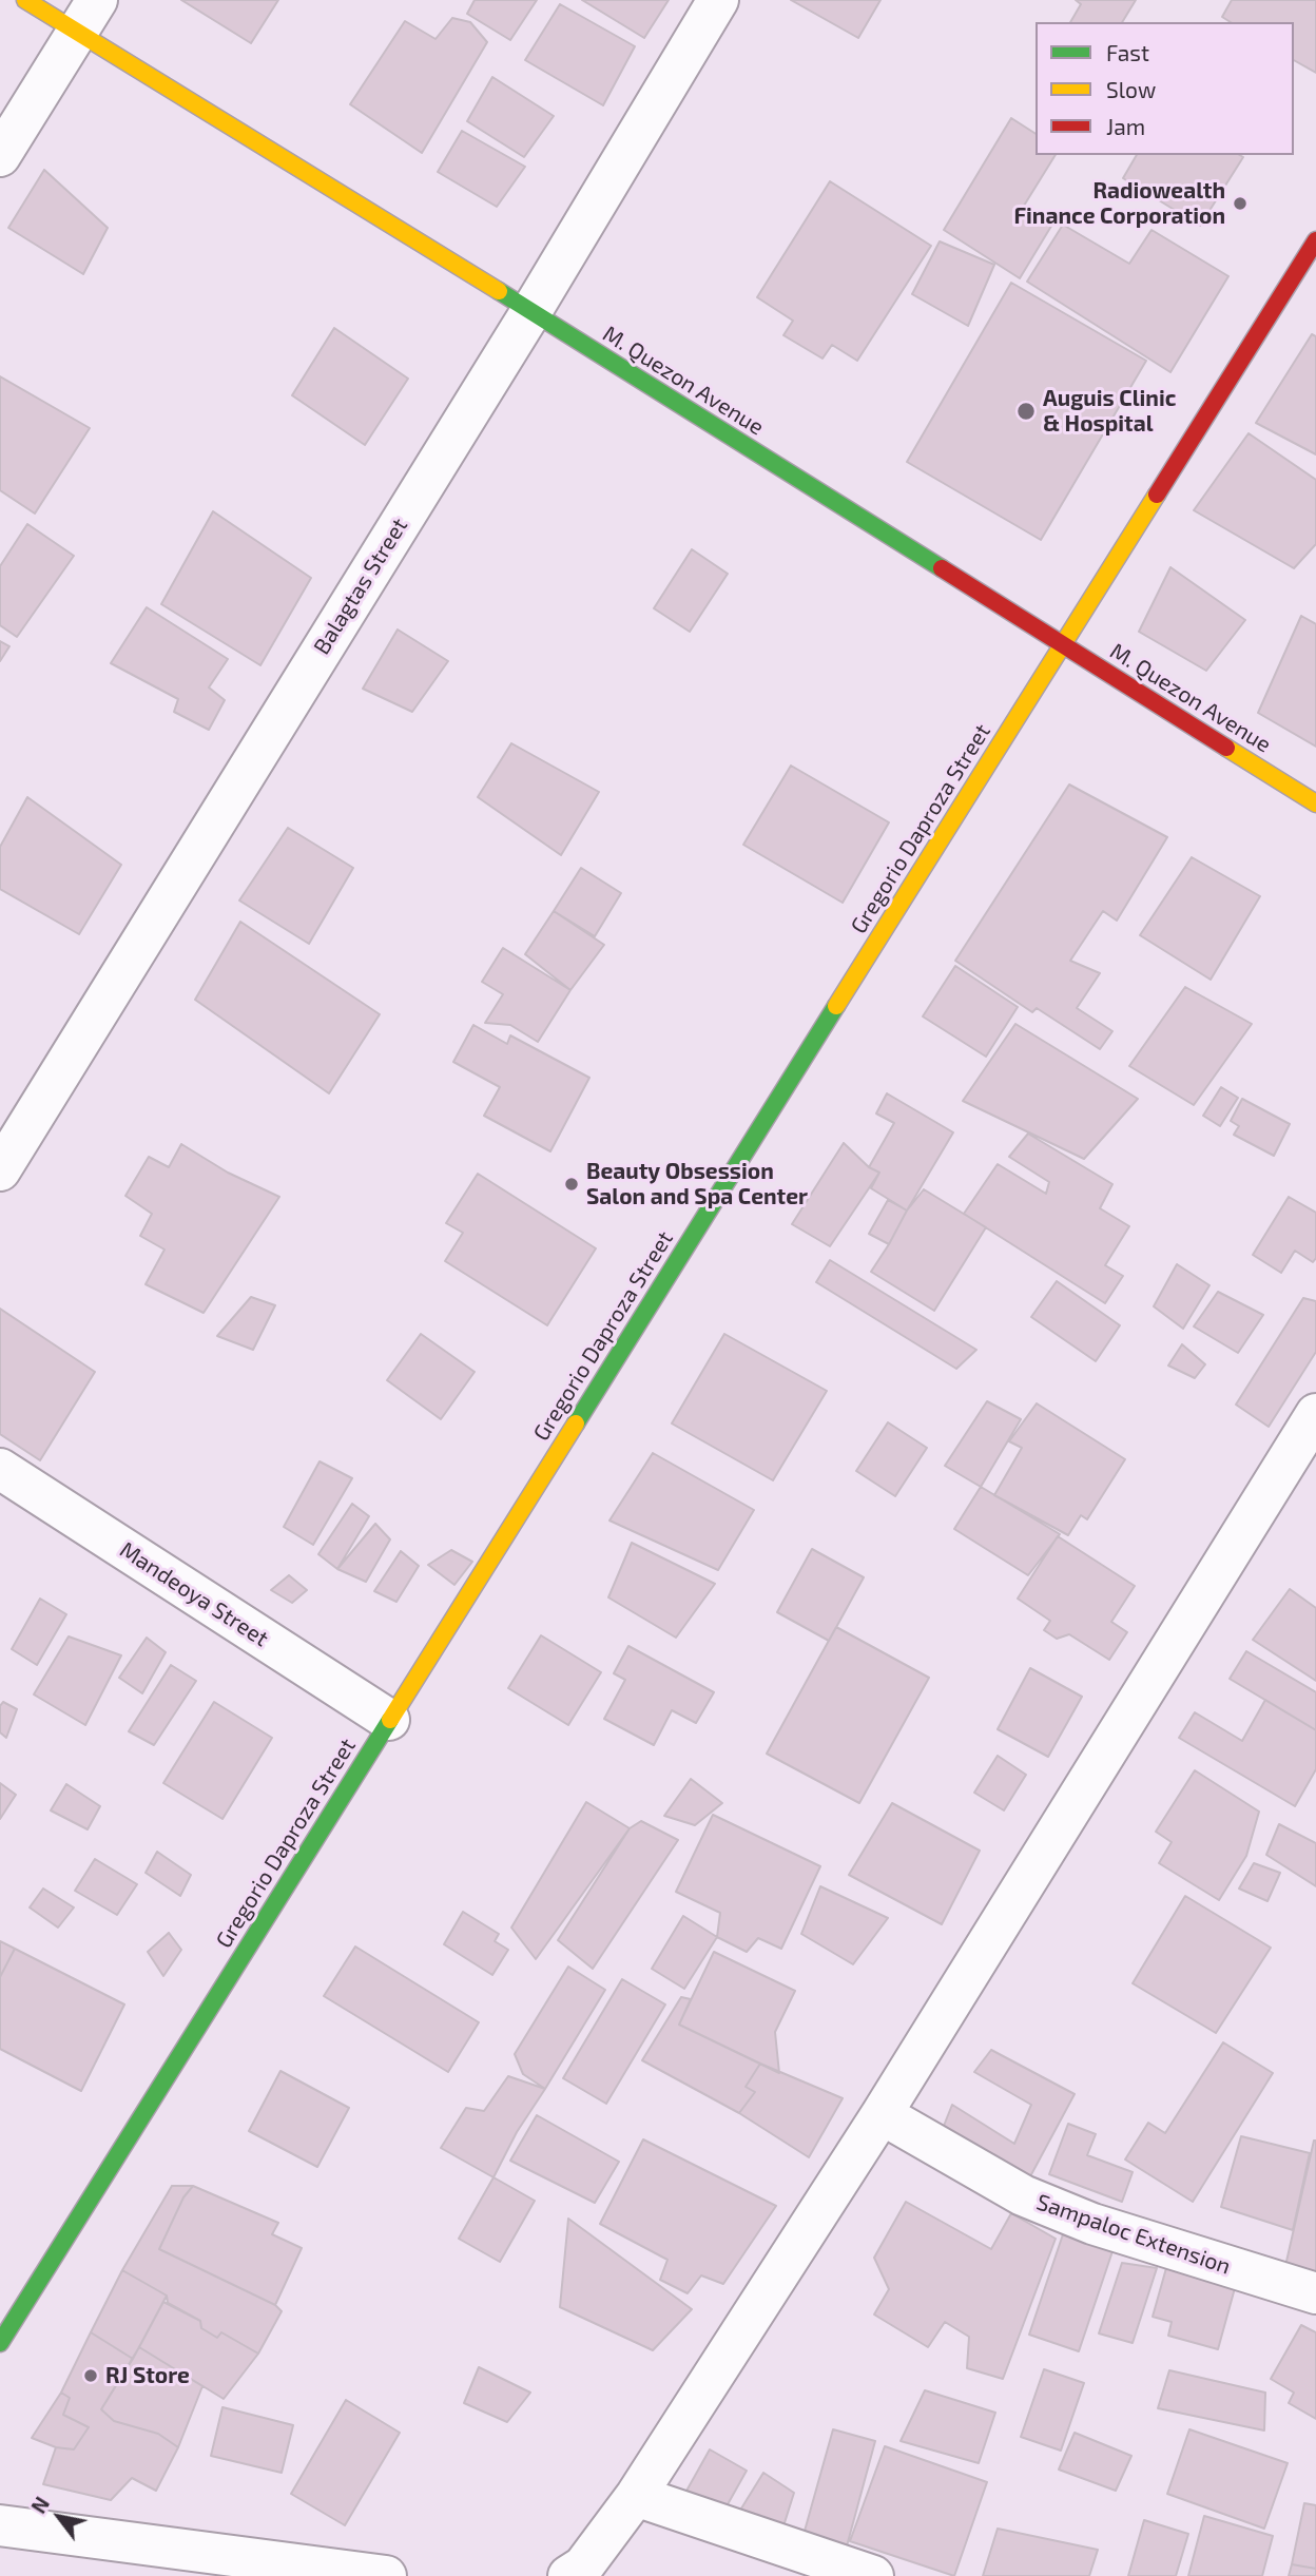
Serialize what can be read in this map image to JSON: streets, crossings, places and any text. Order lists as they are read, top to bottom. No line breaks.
{"streets":{"street":["M. Quezon Avenue","Balagtas Street","Gregorio Daproza Street","Mandeoya Street","Sampaloc Extension"]},"crossings":[["M. Quezon Avenue","Balagtas Street"],["M. Quezon Avenue","Gregorio Daproza Street"],["Gregorio Daproza Street","Mandeoya Street"]],"places":["Radiowealth Finance Corporation","Auguis Clinic & Hospital","Beauty Obsession Salon and Spa Center","RJ Store"],"legend":["Fast","Slow","Jam"],"north":"top left"}
